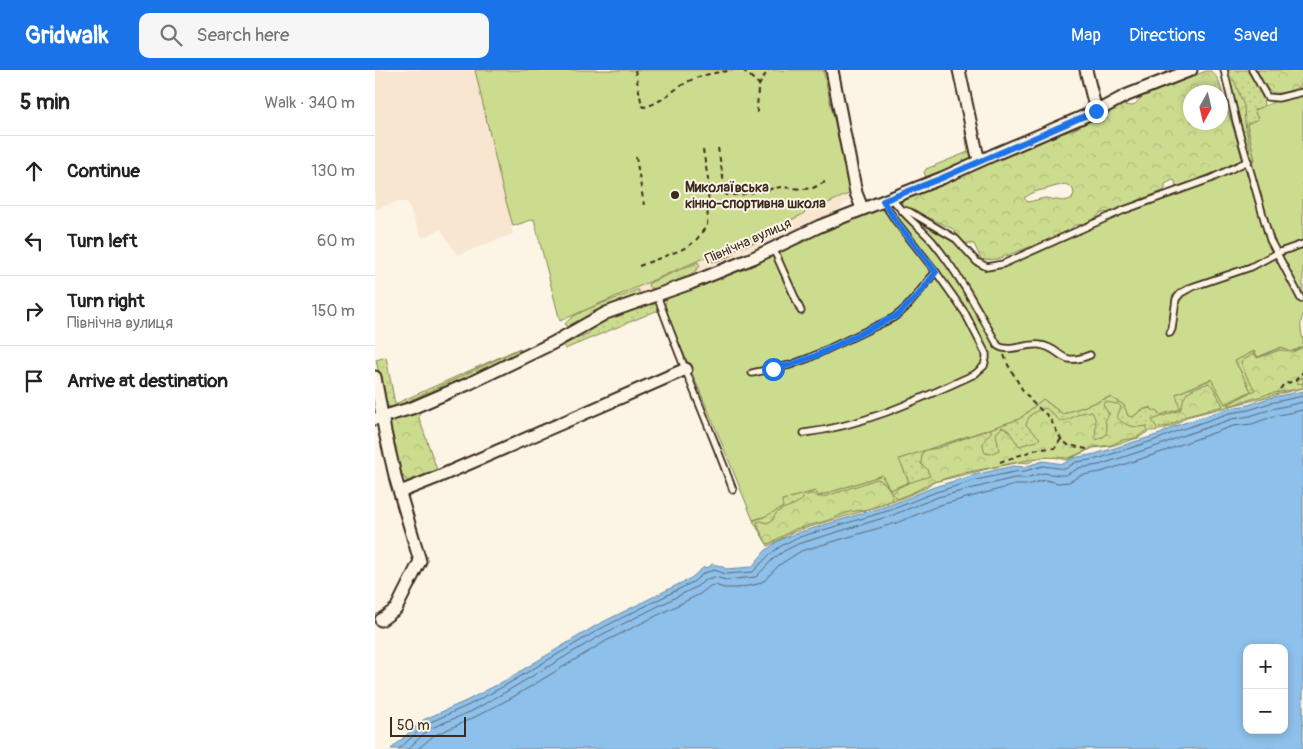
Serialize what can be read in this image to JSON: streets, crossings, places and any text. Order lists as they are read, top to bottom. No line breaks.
{"streets":{"street":["Північна вулиця"]},"places":["Миколаївська кінно-спортивна школа"],"scale_bar":"50 m","north":"bottom","page":{"header":"Gridwalk","search":"Search here","nav":["Map","Directions","Saved"],"heading":["5 min","Walk · 340 m"],"list":[["Continue","130 m"],["Turn left","60 m"],["Turn right","Північна вулиця","150 m"],"Arrive at destination"],"map_buttons":["+","−"],"scale":"50 m"}}
